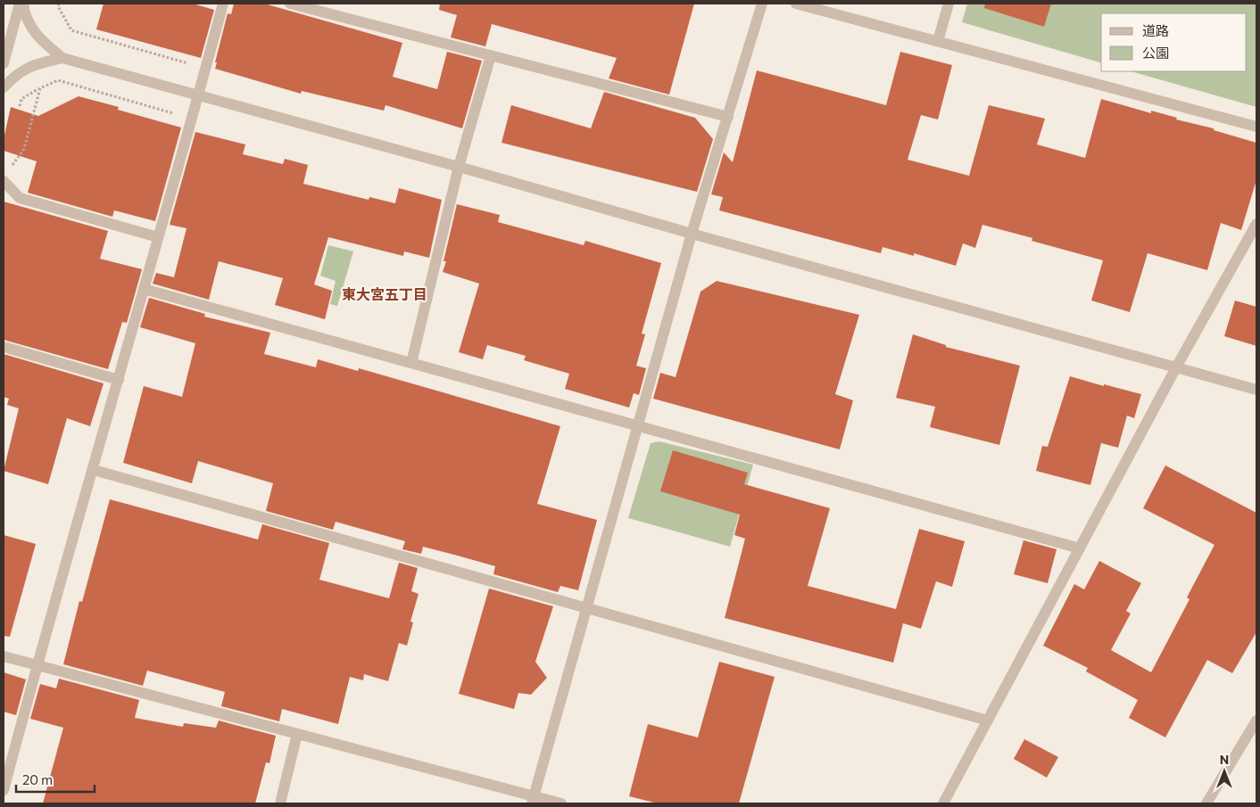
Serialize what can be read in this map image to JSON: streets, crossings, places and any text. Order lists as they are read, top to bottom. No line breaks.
{"districts":["東大宮五丁目"],"legend":["道路","公園"],"scale_bar":"20 m","north":"top"}
